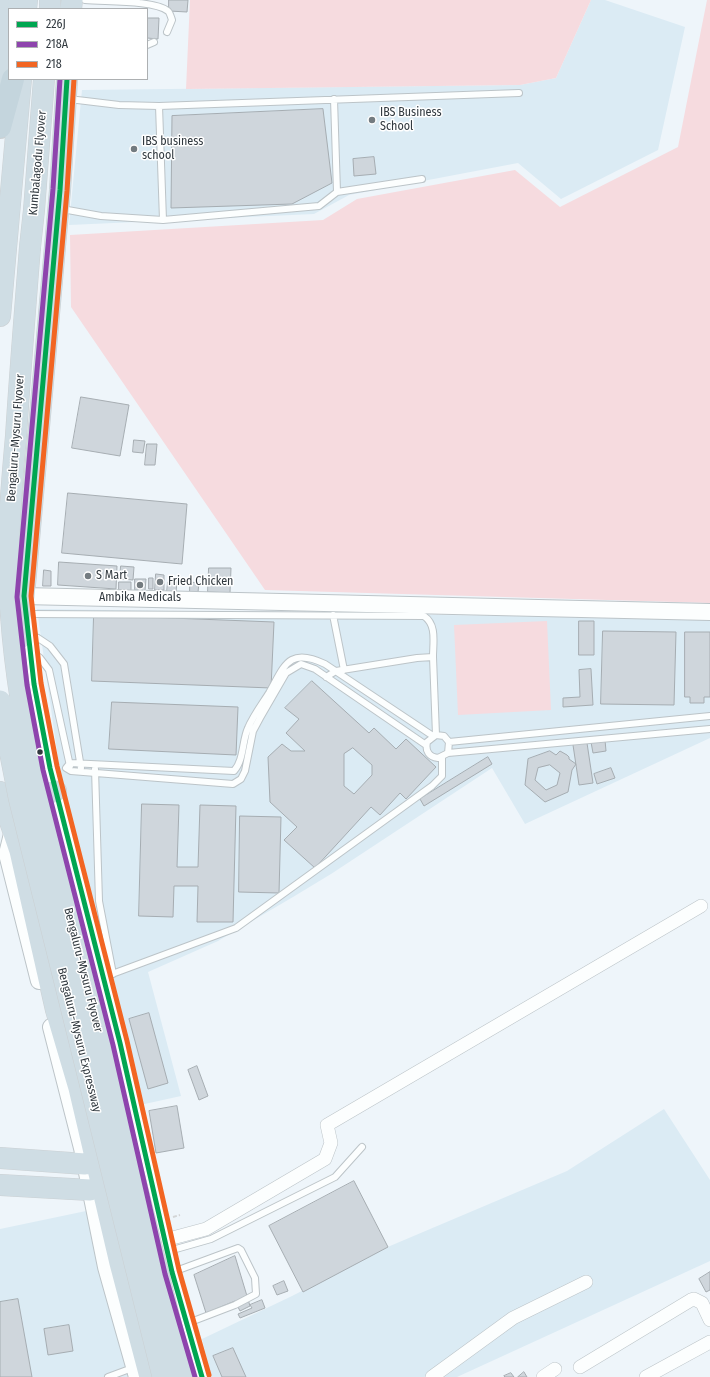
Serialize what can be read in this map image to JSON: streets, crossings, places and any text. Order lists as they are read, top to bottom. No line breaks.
{"streets":{"highway":["Kumbalagodu Flyover","Bengaluru-Mysuru Flyover","Bengaluru-Mysuru Expressway"]},"crossings":[["Kumbalagodu Flyover","Bengaluru-Mysuru Flyover"]],"places":["IBS Business School","IBS business school","S Mart","Fried Chicken","Ambika Medicals"],"lines":["transit line 226J","transit line 218A","transit line 218"],"legend":["226J","218A","218"]}
